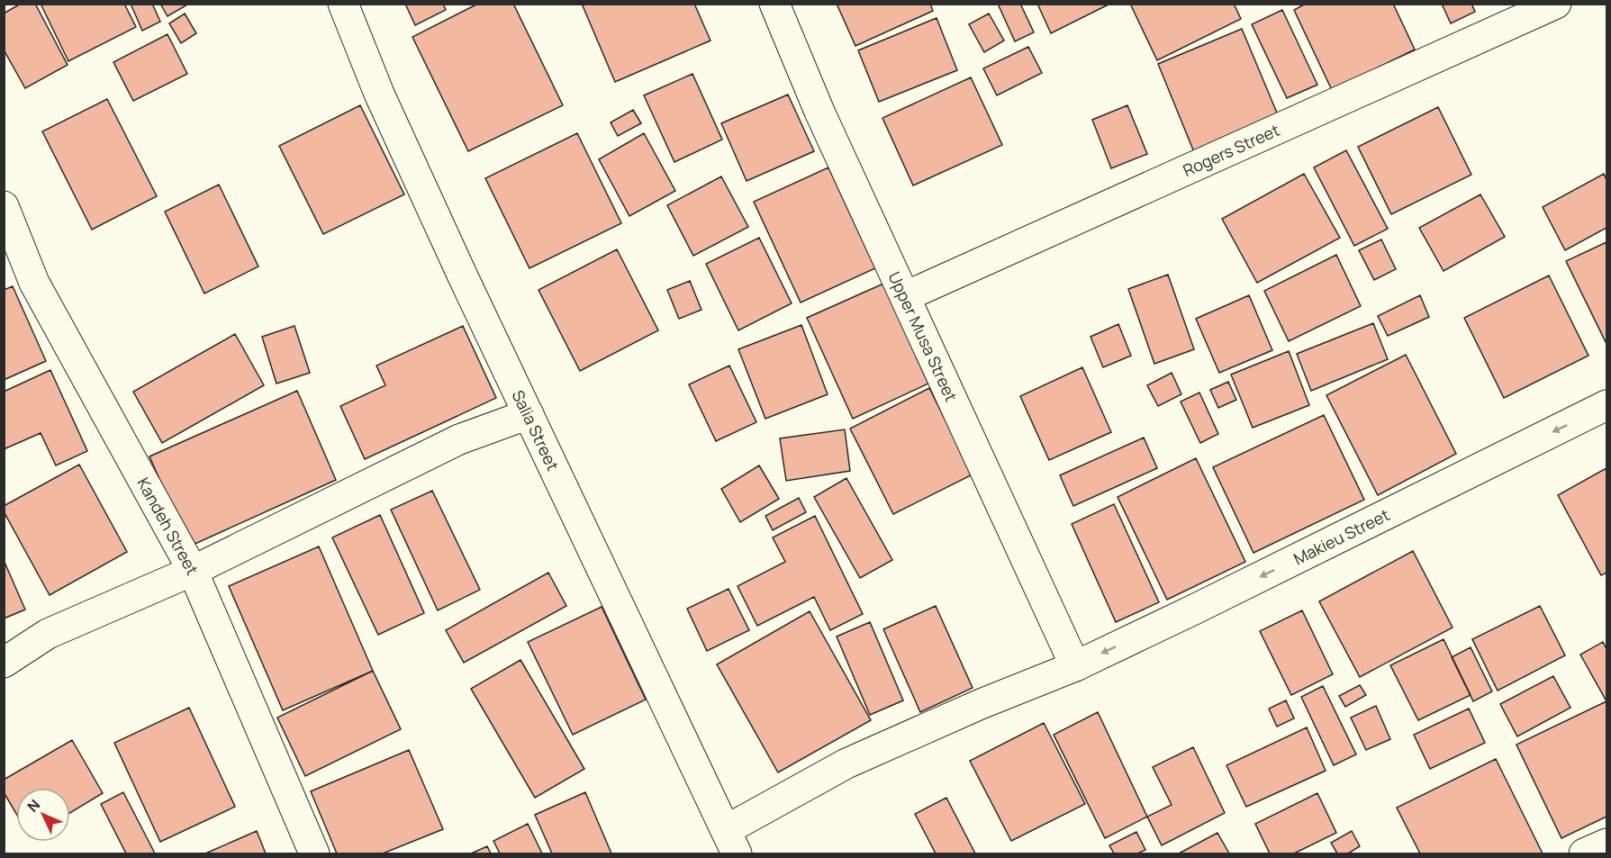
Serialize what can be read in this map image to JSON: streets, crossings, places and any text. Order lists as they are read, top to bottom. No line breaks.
{"streets":{"street":["Rogers Street","Upper Musa Street","Salia Street","Kandeh Street","Makieu Street"]},"crossings":[["Rogers Street","Upper Musa Street"],["Upper Musa Street","Makieu Street"],["Salia Street","Makieu Street"]],"one_way":["Makieu Street"],"north":"top left"}
